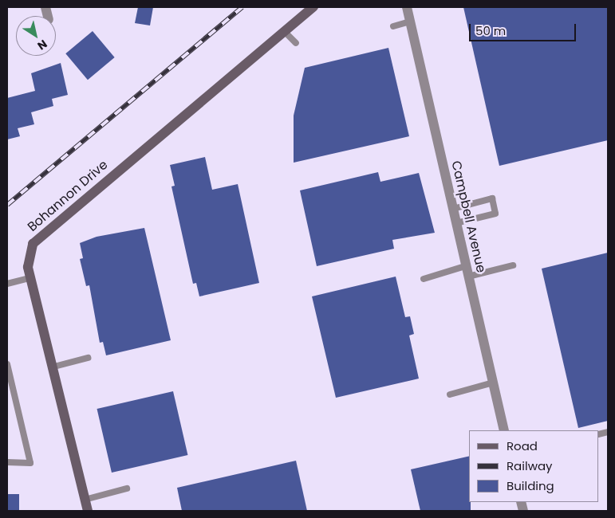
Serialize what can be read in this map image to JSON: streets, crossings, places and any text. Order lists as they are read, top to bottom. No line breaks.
{"streets":{"street":["Bohannon Drive","Campbell Avenue"]},"legend":["Road","Railway","Building"],"scale_bar":"50 m","north":"bottom right"}
